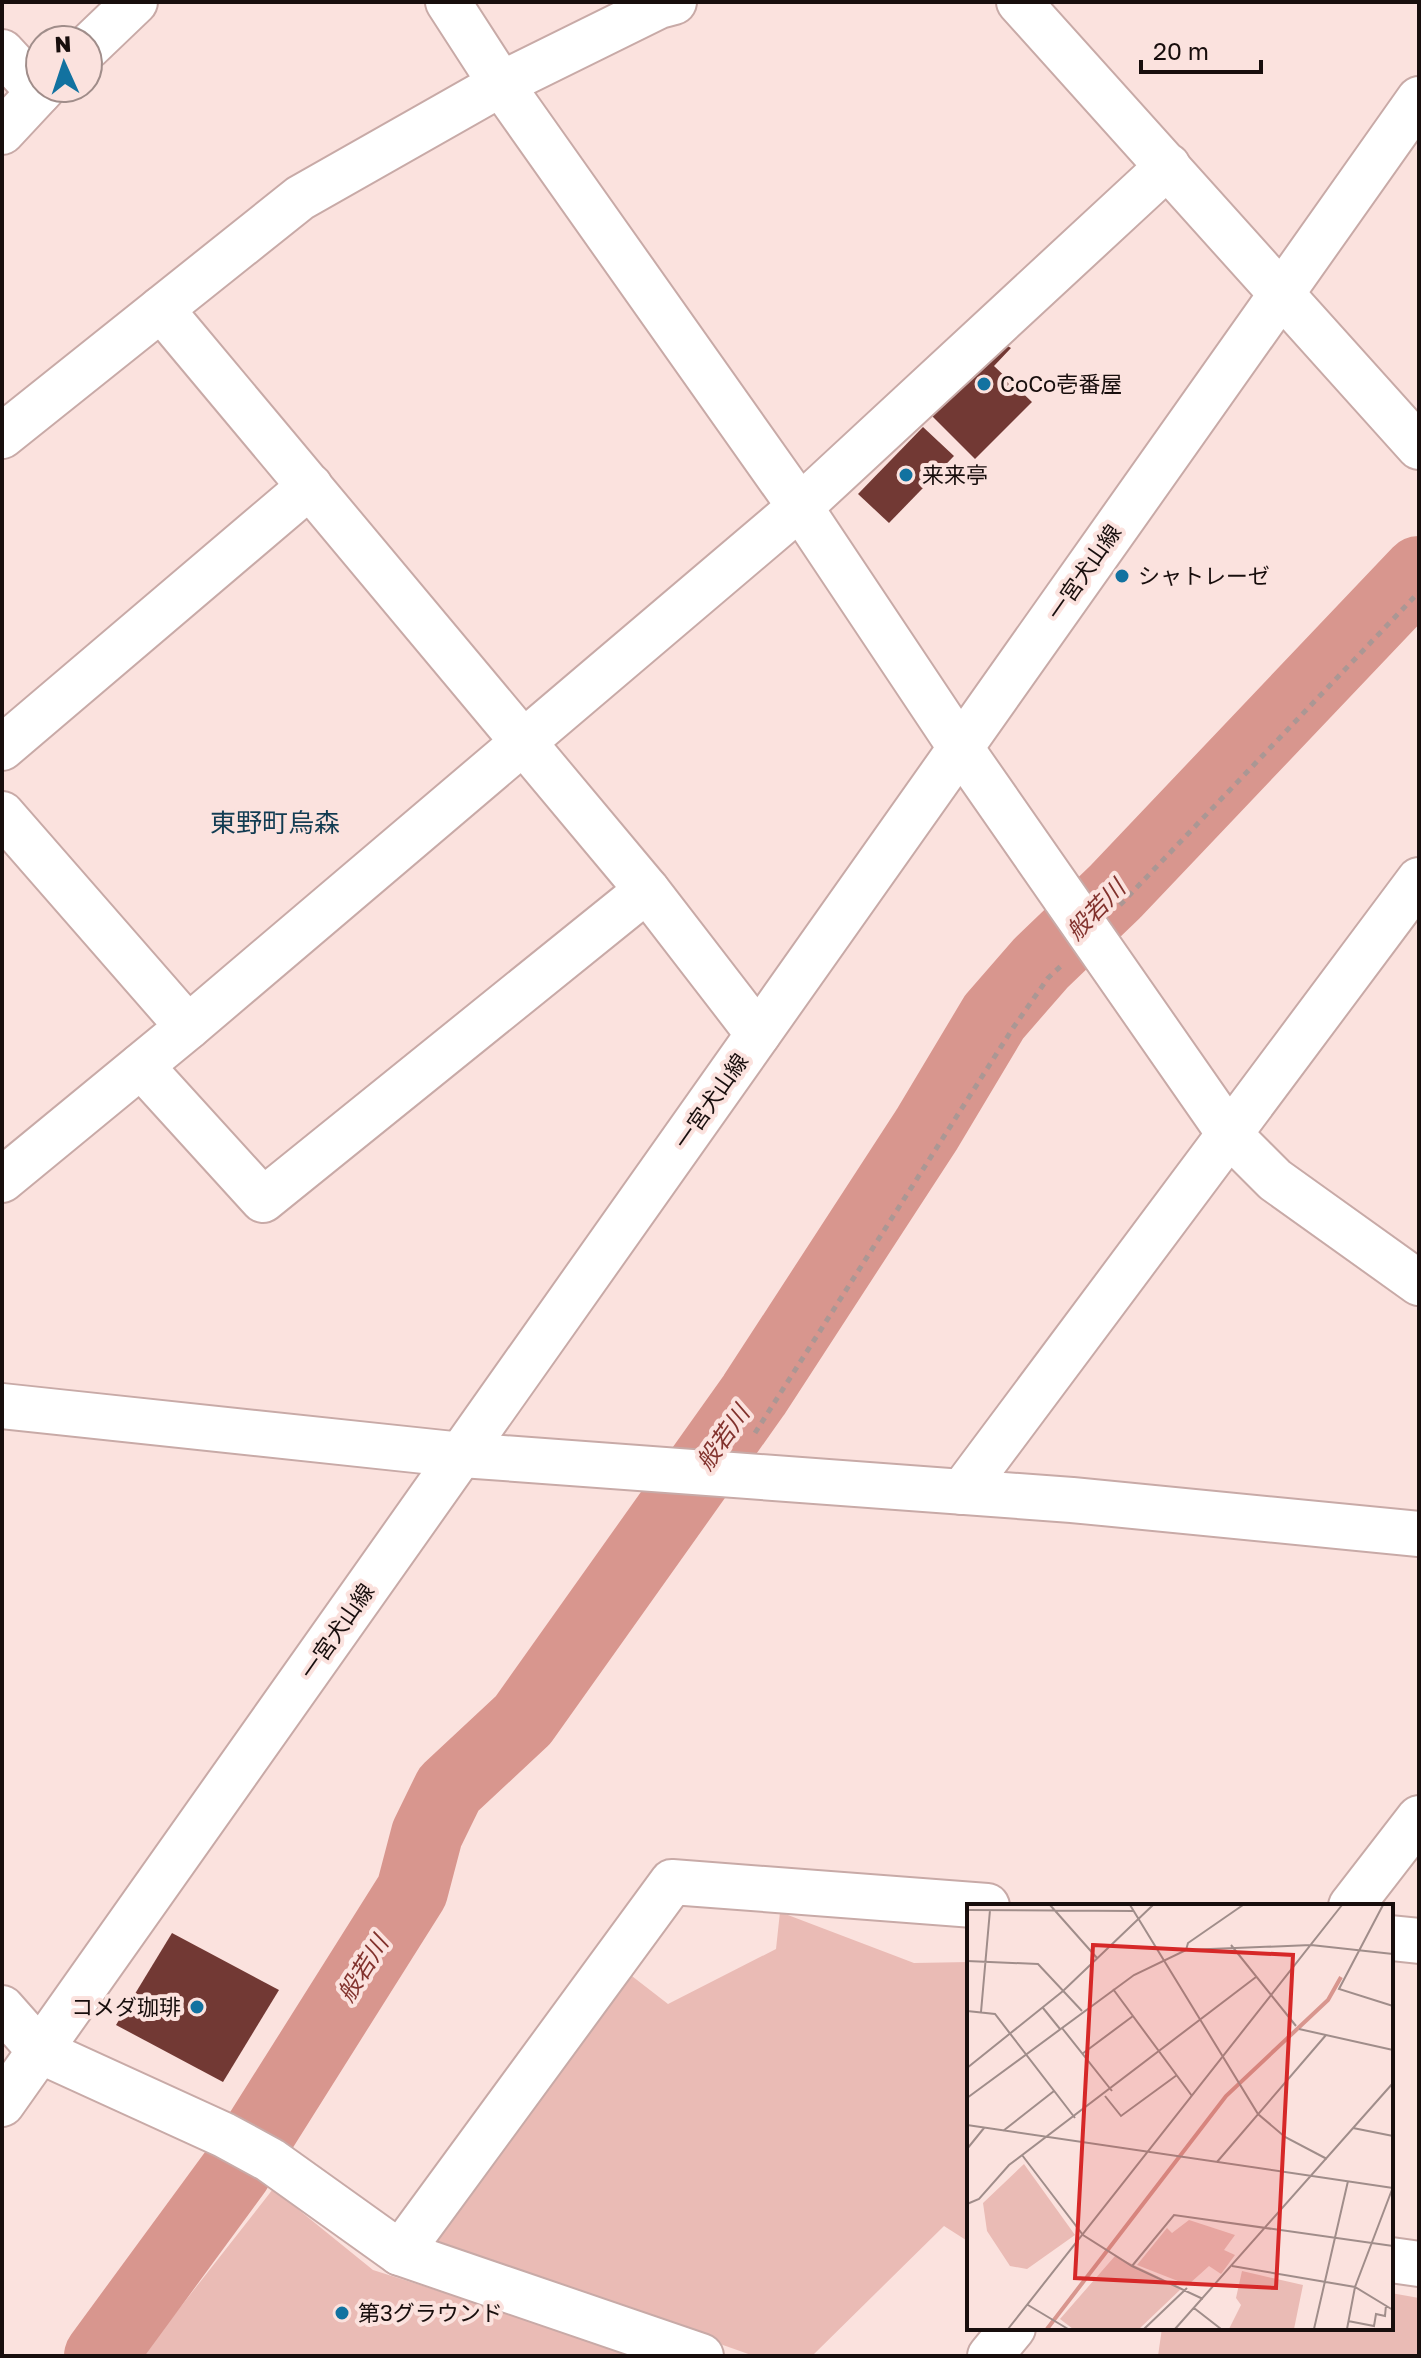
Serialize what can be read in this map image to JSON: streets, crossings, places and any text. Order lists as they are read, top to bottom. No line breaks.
{"streets":{"street":["一宮犬山線"]},"districts":["東野町烏森"],"water":["般若川"],"places":["CoCo壱番屋","来来亭","シャトレーゼ","コメダ珈琲","第3グラウンド"],"scale_bar":"20 m","north":"top"}
